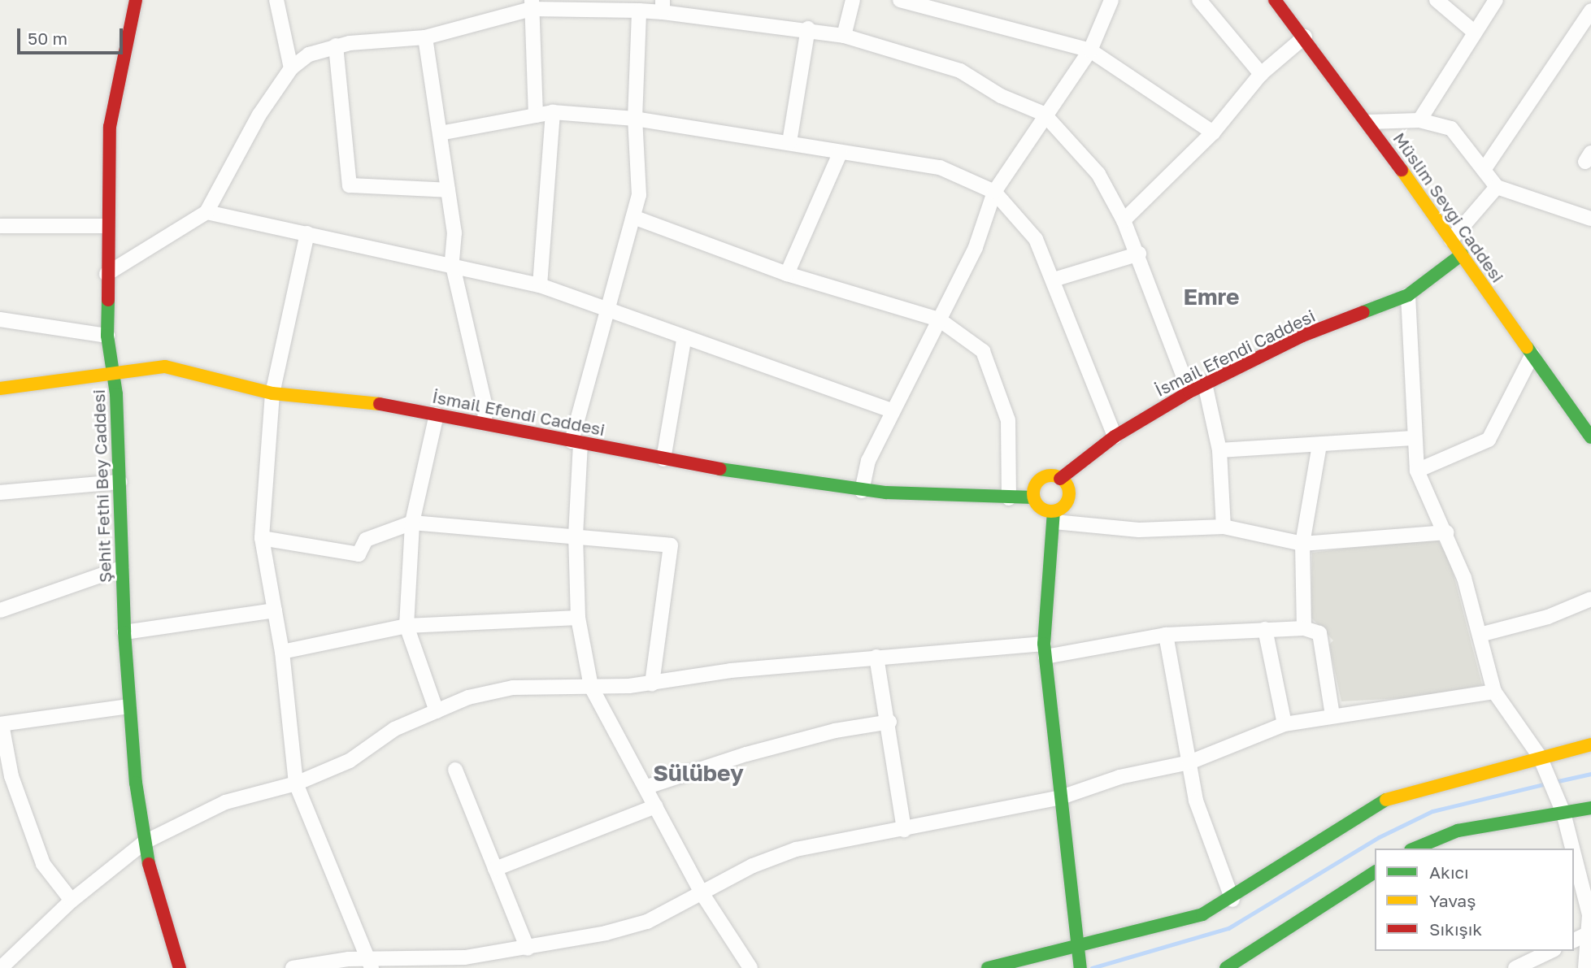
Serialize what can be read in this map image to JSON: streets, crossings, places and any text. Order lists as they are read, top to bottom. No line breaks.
{"streets":{"street":["Müslim Sevgi Caddesi","İsmail Efendi Caddesi","Şehit Fethi Bey Caddesi"]},"crossings":[["Müslim Sevgi Caddesi","İsmail Efendi Caddesi"],["İsmail Efendi Caddesi","Şehit Fethi Bey Caddesi"]],"districts":["Emre","Sülübey"],"legend":["Akıcı","Yavaş","Sıkışık"],"scale_bar":"50 m"}
